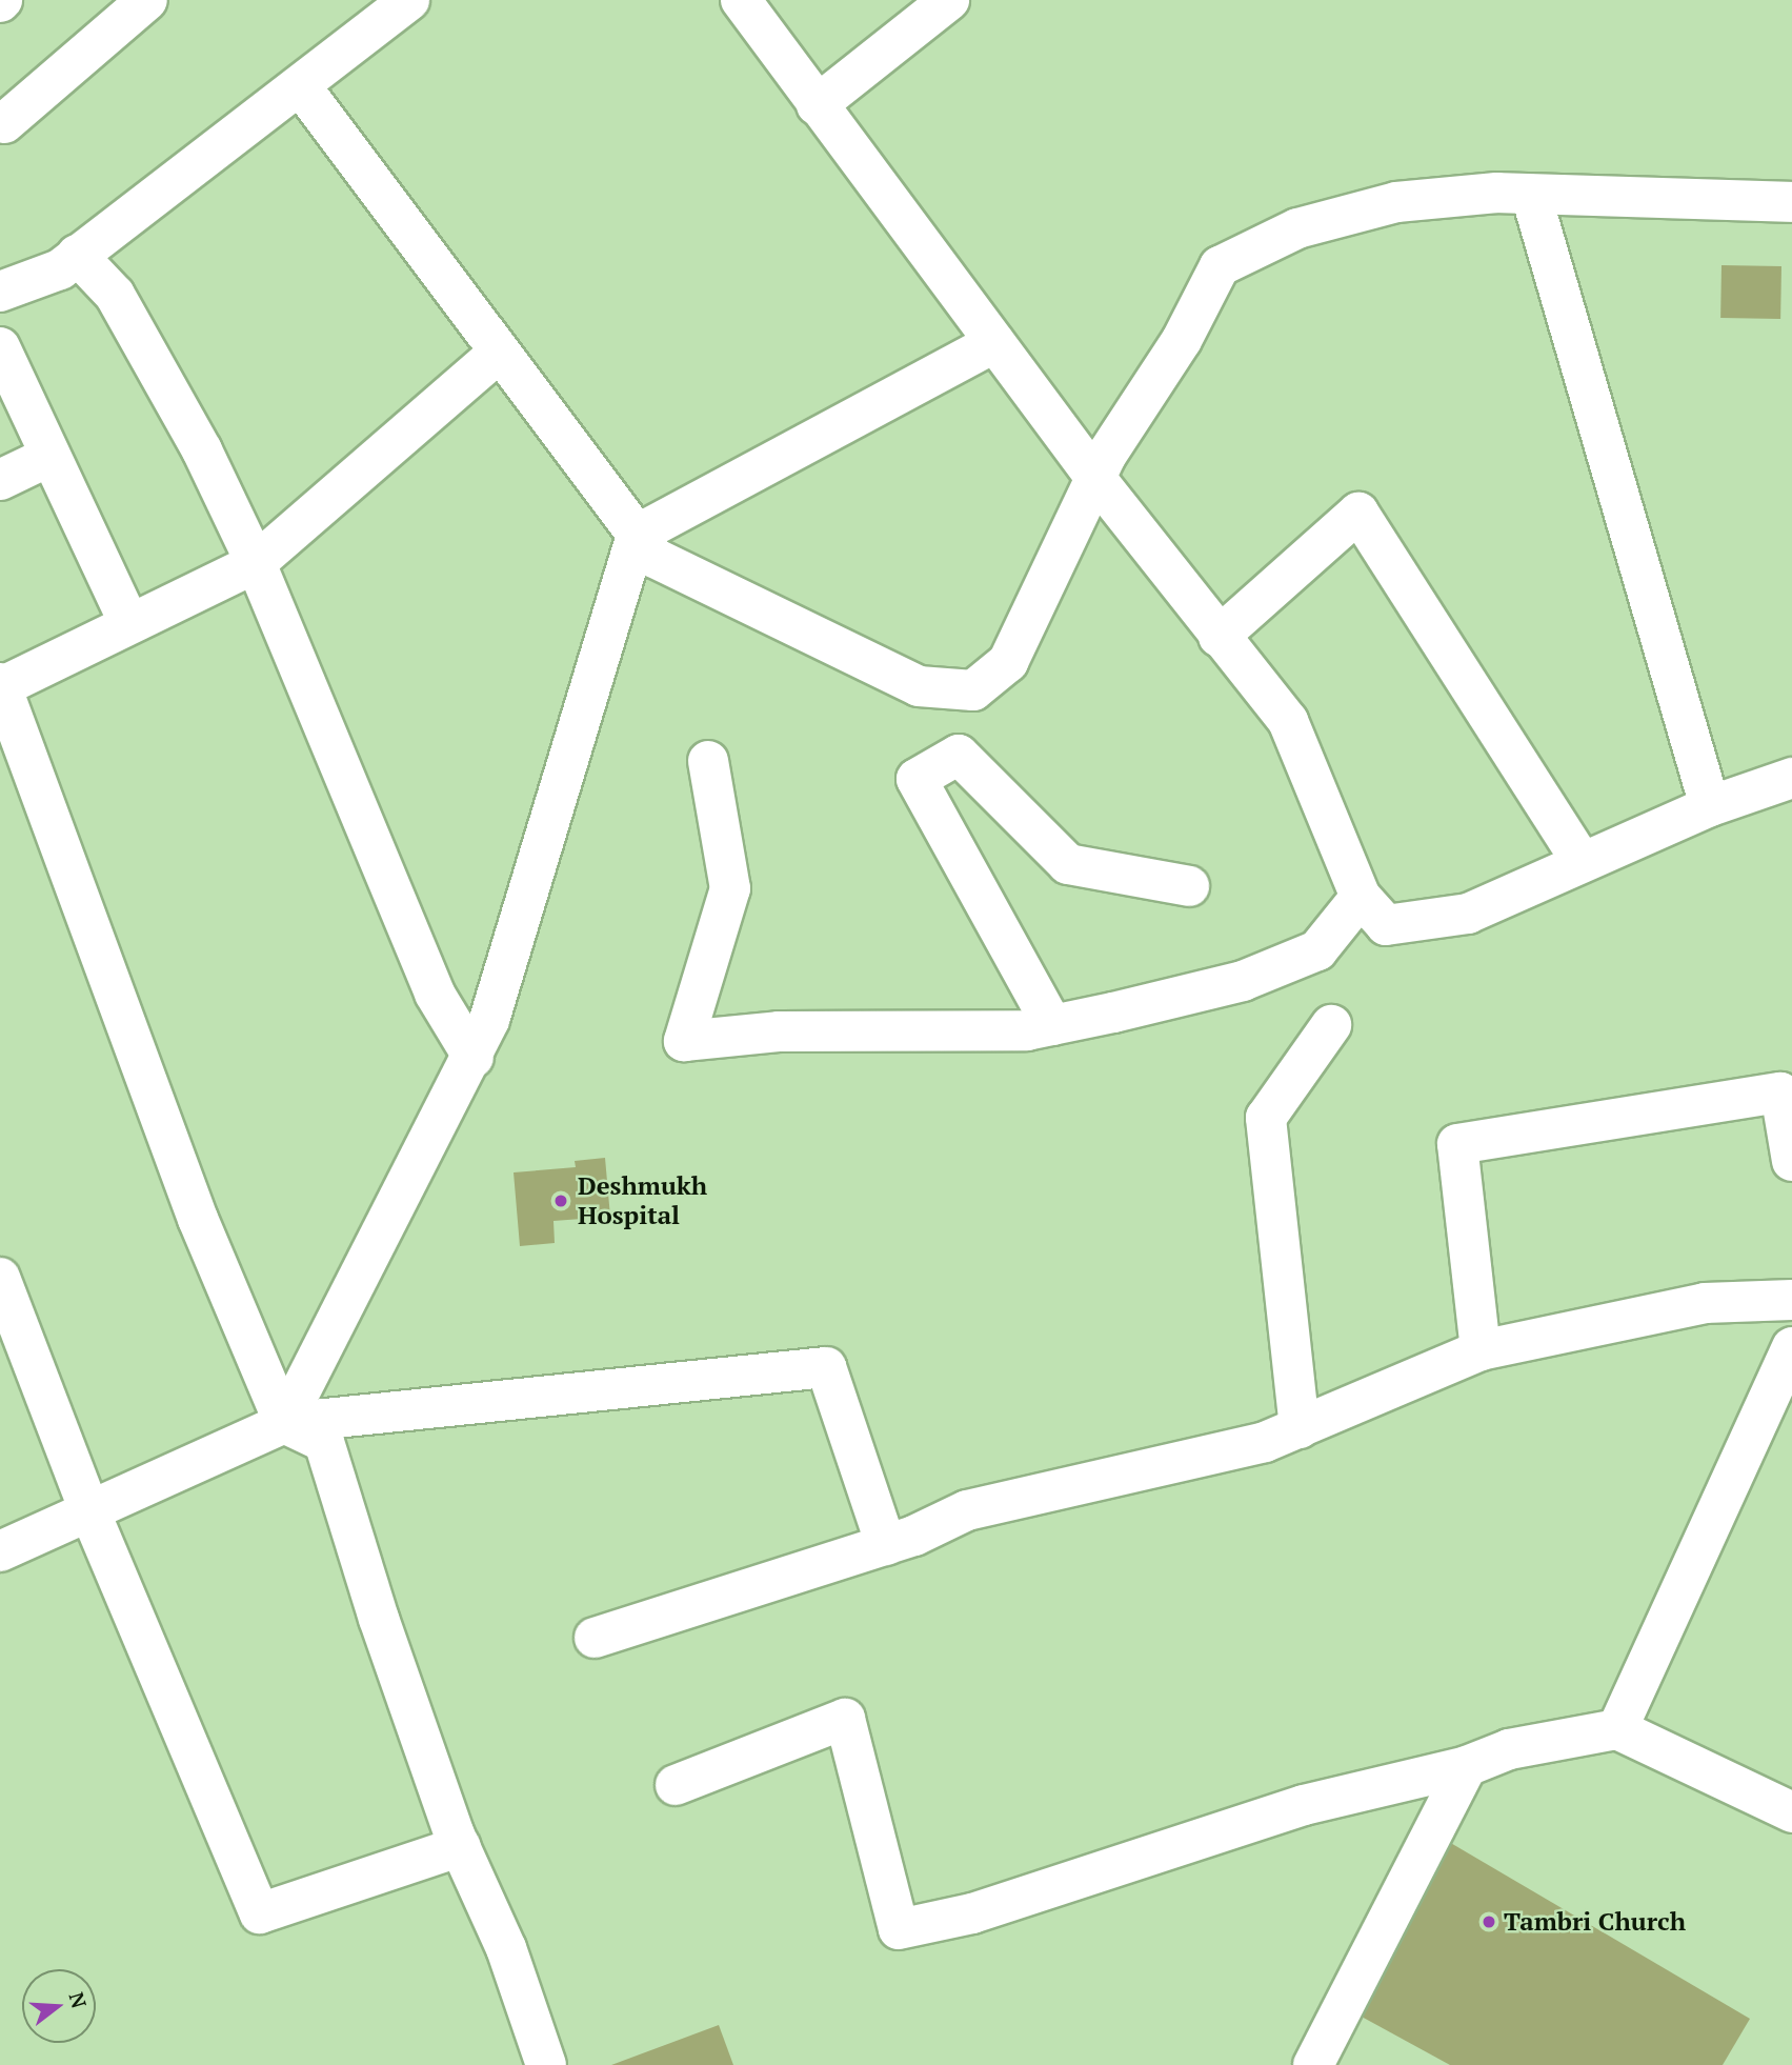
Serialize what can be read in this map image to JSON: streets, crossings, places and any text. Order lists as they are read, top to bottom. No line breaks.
{"places":["Deshmukh Hospital","Tambri Church"],"north":"right"}
